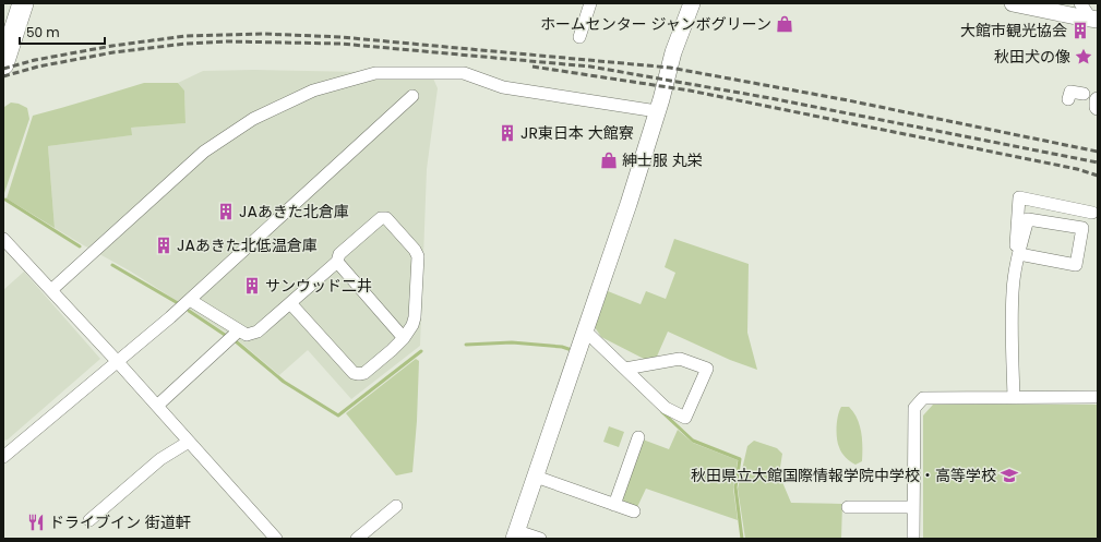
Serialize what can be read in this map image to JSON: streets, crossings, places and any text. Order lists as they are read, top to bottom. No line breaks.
{"places":{"shop":["ホームセンター ジャンボグリーン","紳士服 丸栄"],"building":["大館市観光協会","JR東日本 大館寮","JAあきた北倉庫","JAあきた北低温倉庫","サンウッド二井"],"place":["秋田犬の像"],"school or university":["秋田県立大館国際情報学院中学校・高等学校"],"restaurant":["ドライブイン 街道軒"]},"scale_bar":"50 m"}
